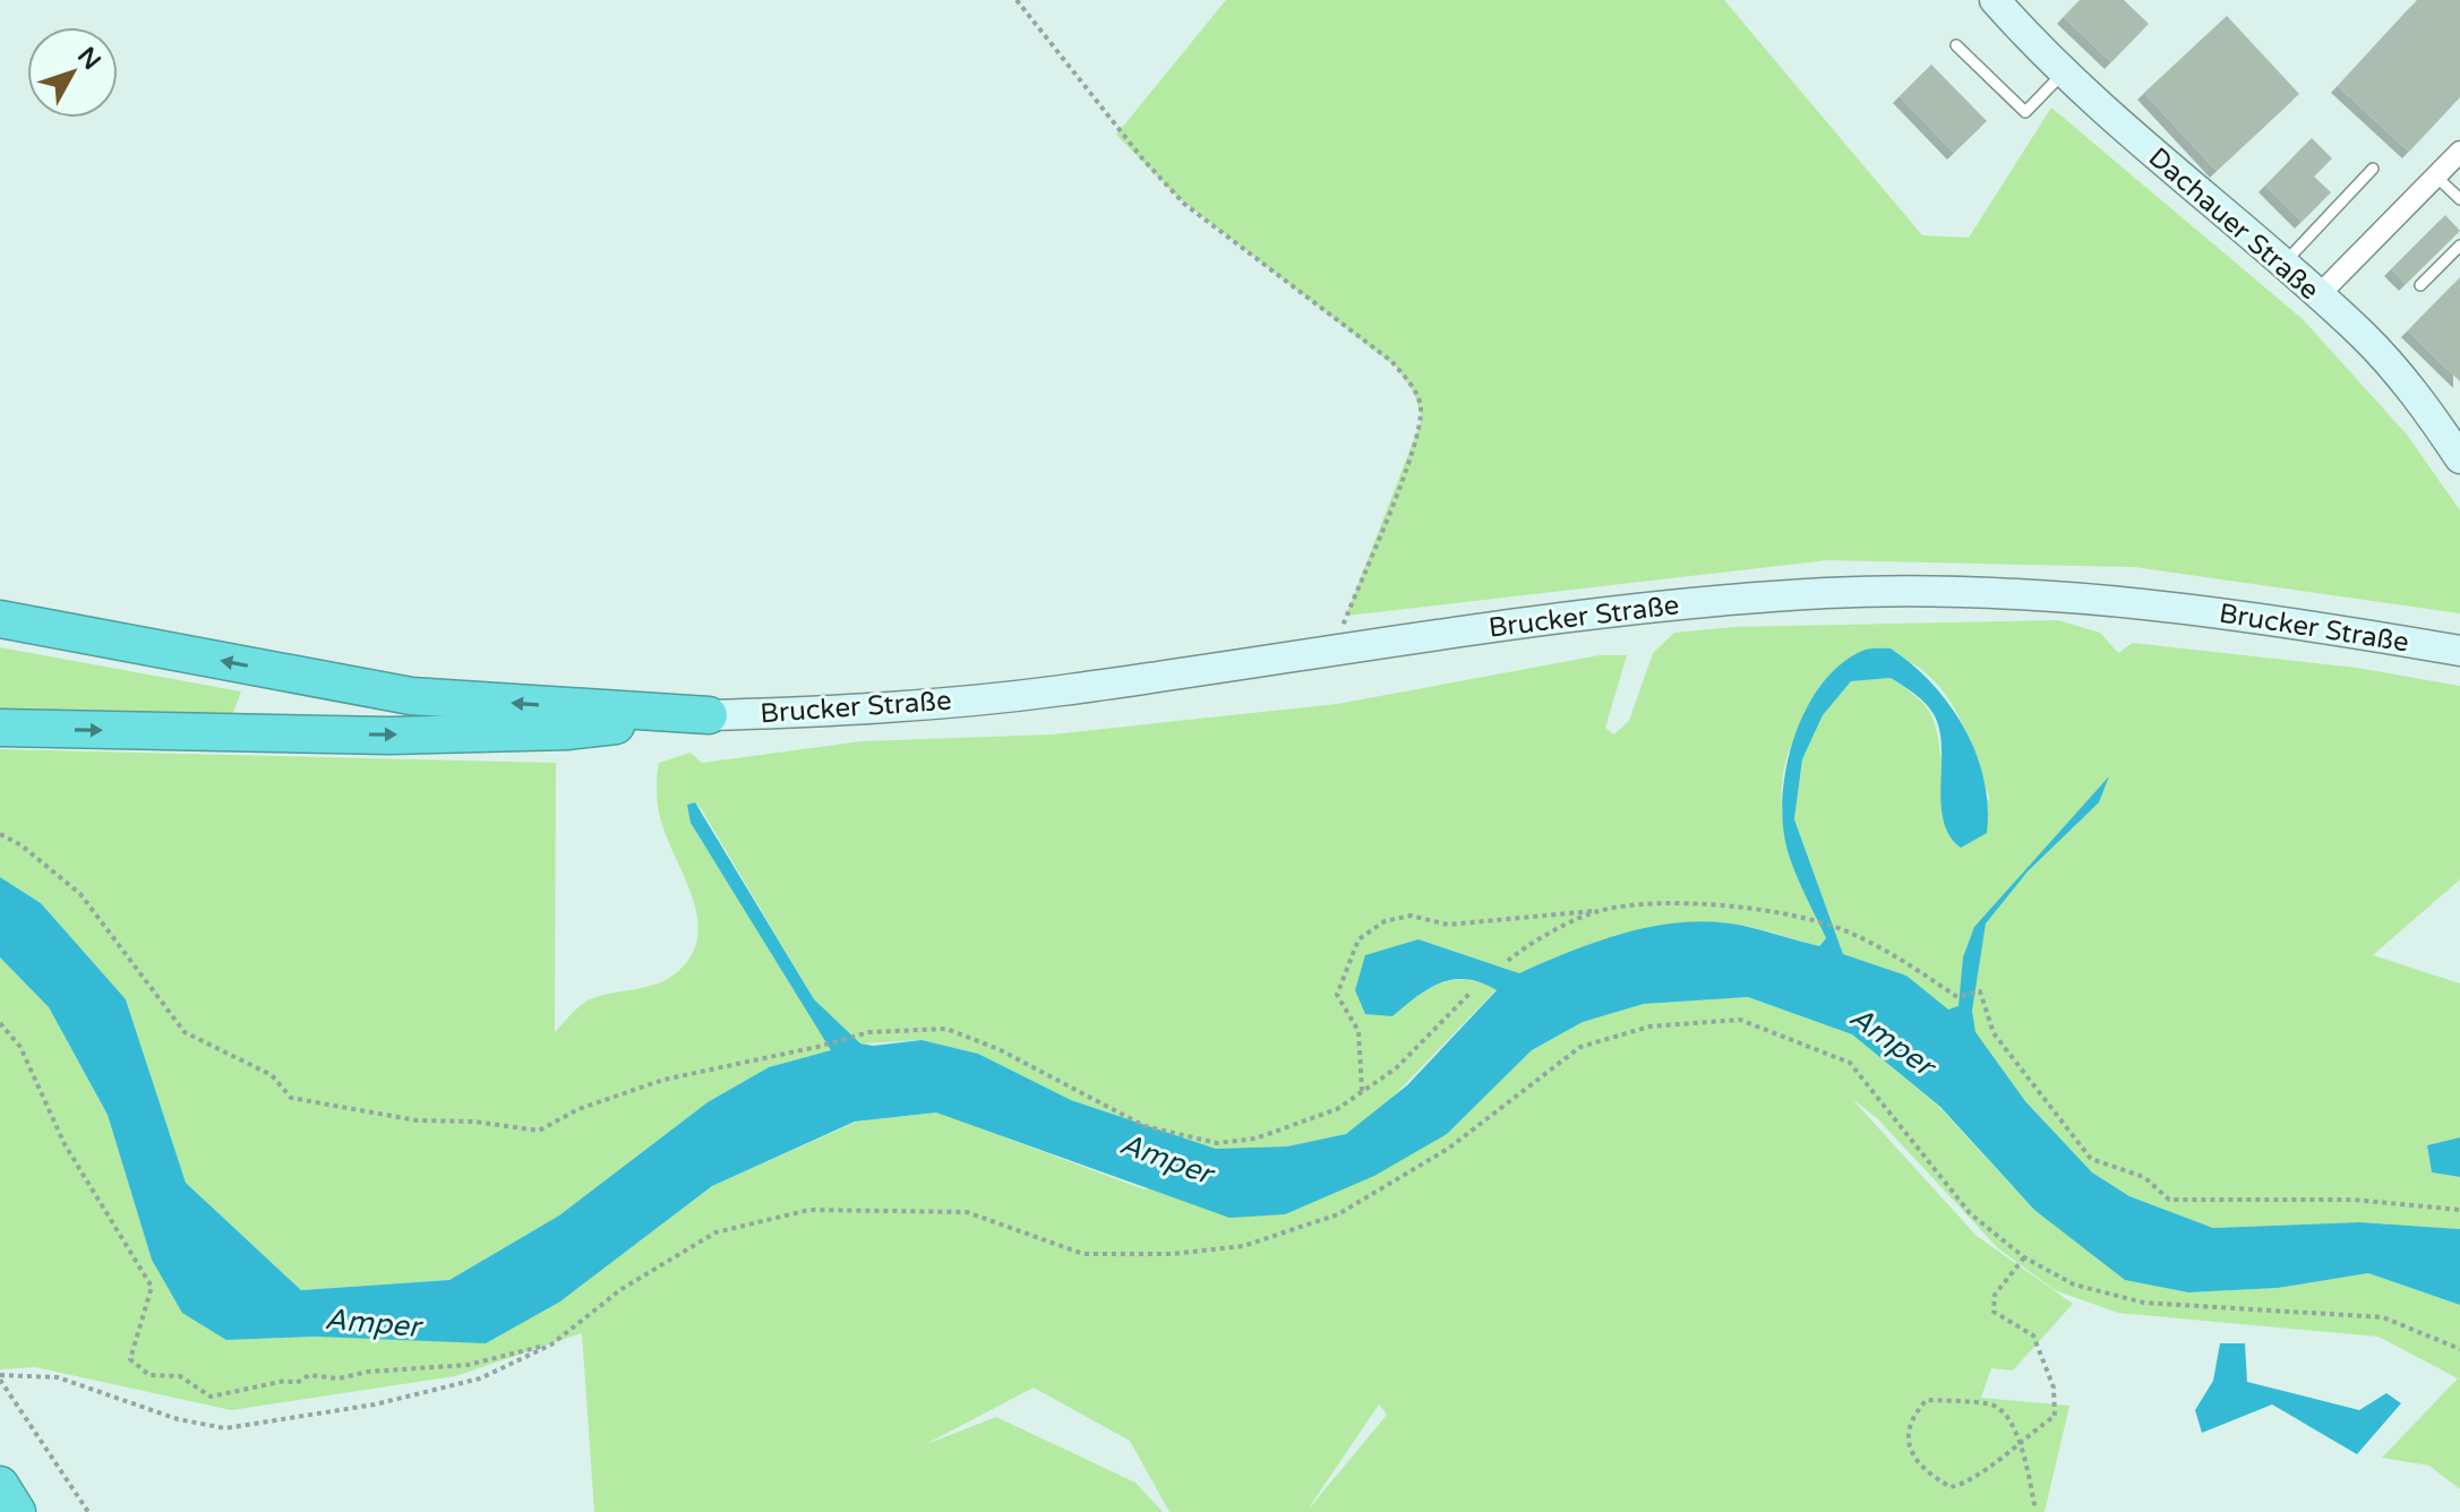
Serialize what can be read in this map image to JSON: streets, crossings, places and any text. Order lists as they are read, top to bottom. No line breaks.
{"streets":{"main road":["Dachauer Straße","Brucker Straße"]},"water":["Amper"],"north":"top right"}
